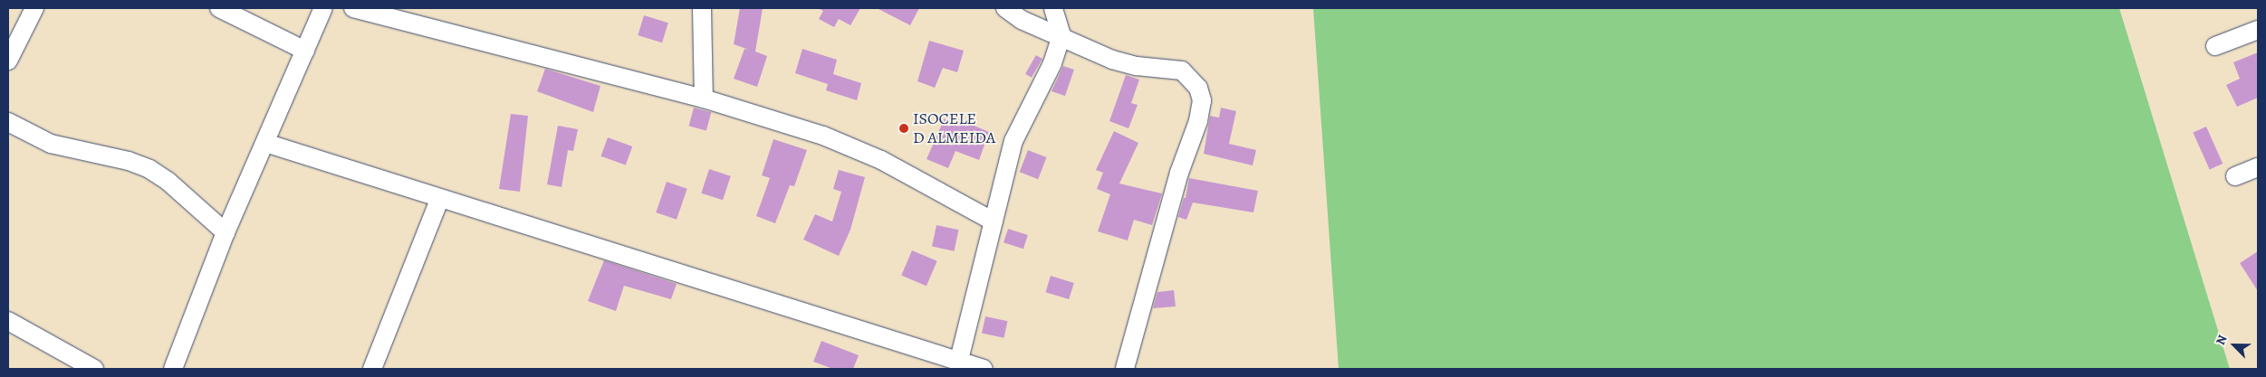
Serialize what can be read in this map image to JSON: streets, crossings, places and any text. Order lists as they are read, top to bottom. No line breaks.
{"places":["ISOCELE D ALMEIDA"],"north":"top left"}
